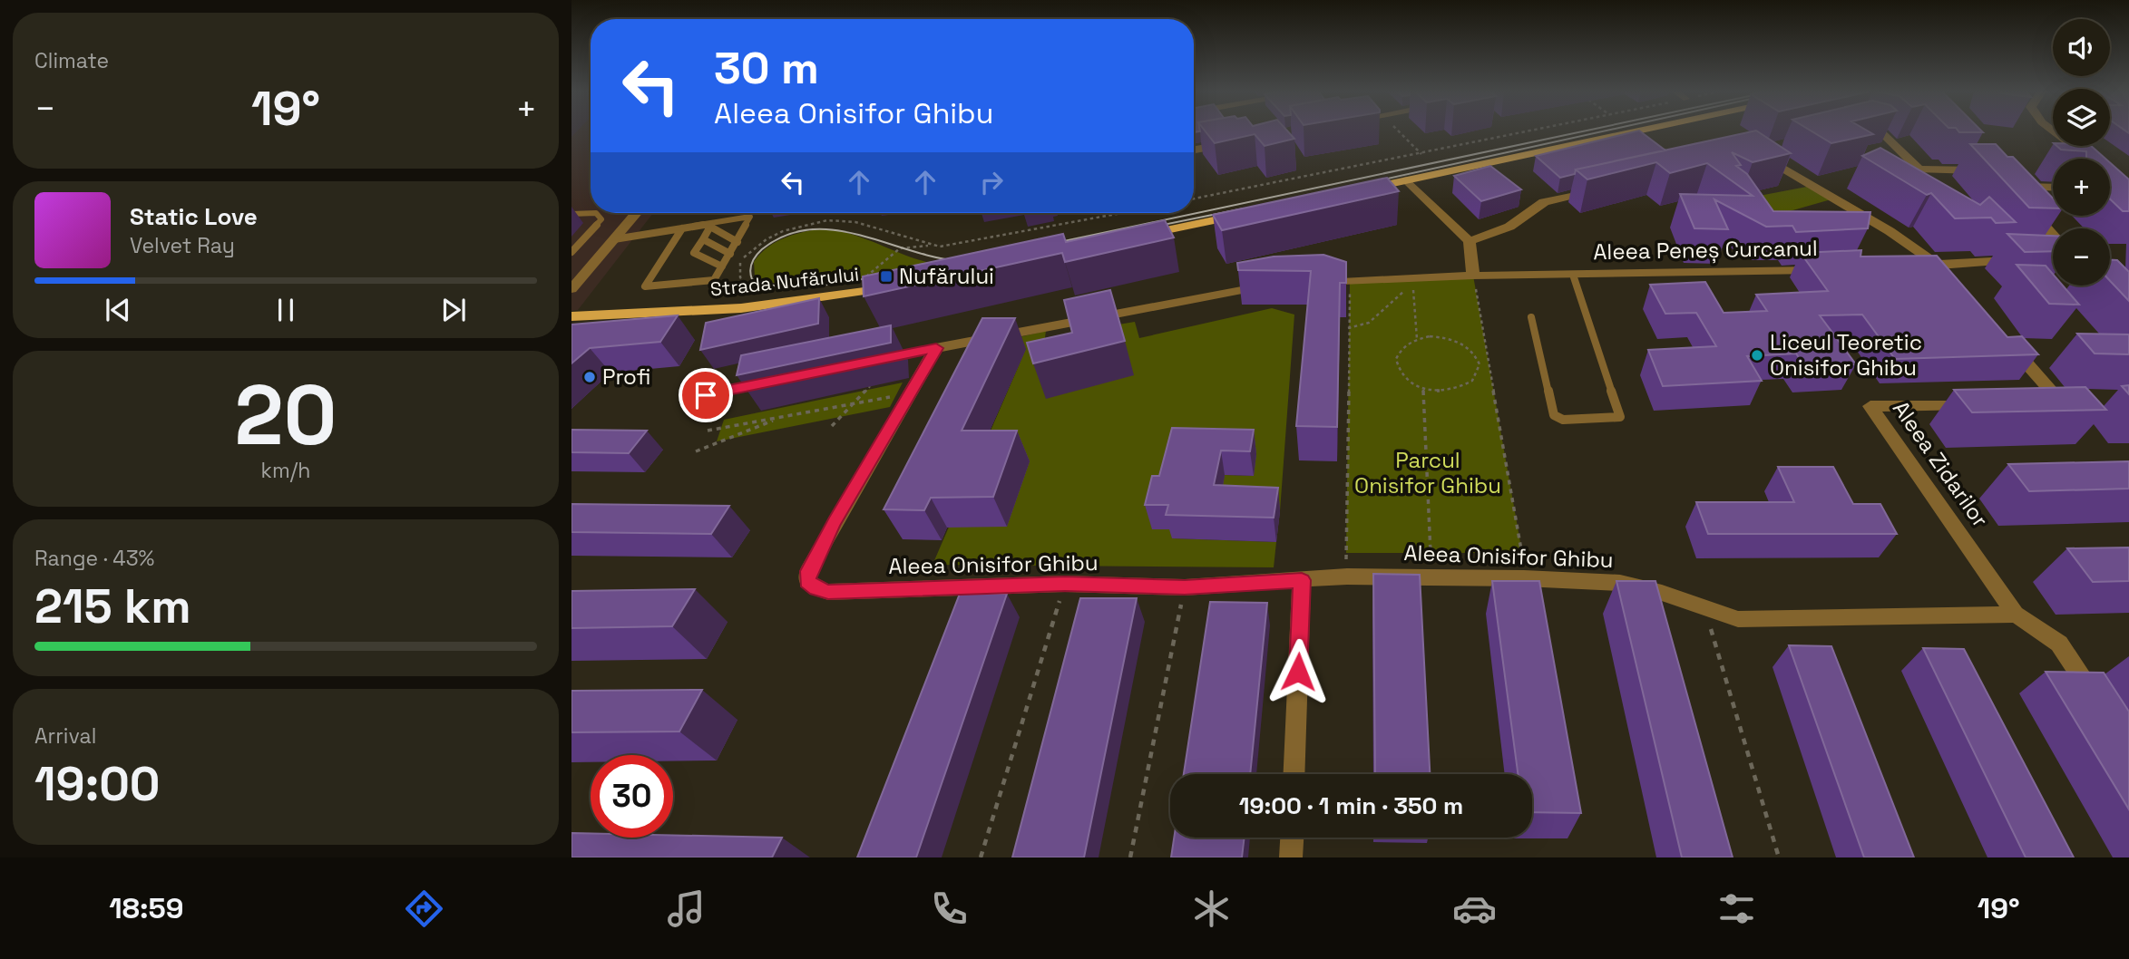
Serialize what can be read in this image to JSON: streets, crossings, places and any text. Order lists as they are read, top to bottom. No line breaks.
{"streets":{"main road":["Strada Nufărului"],"street":["Aleea Peneș Curcanul","Aleea Zidarilor","Aleea Onisifor Ghibu"]},"crossings":[["Aleea Zidarilor","Aleea Onisifor Ghibu"]],"parks":["Parcul Onisifor Ghibu"],"places":{"transit":["Nufărului"],"other":["Liceul Teoretic Onisifor Ghibu","Profi"]},"page":{"tile":["Climate",["20","km/h"],["Range · 43%","215 km"],["Arrival","19:00"]],"map_buttons":["+","−"],"turn":["30 m","Aleea Onisifor Ghibu"],"heat":["−","19°","+"],"song":["Static Love","Velvet Ray"],"limit":"30","trip":"19:00 · 1 min · 350 m","tabs":["18:59","19°"]}}
